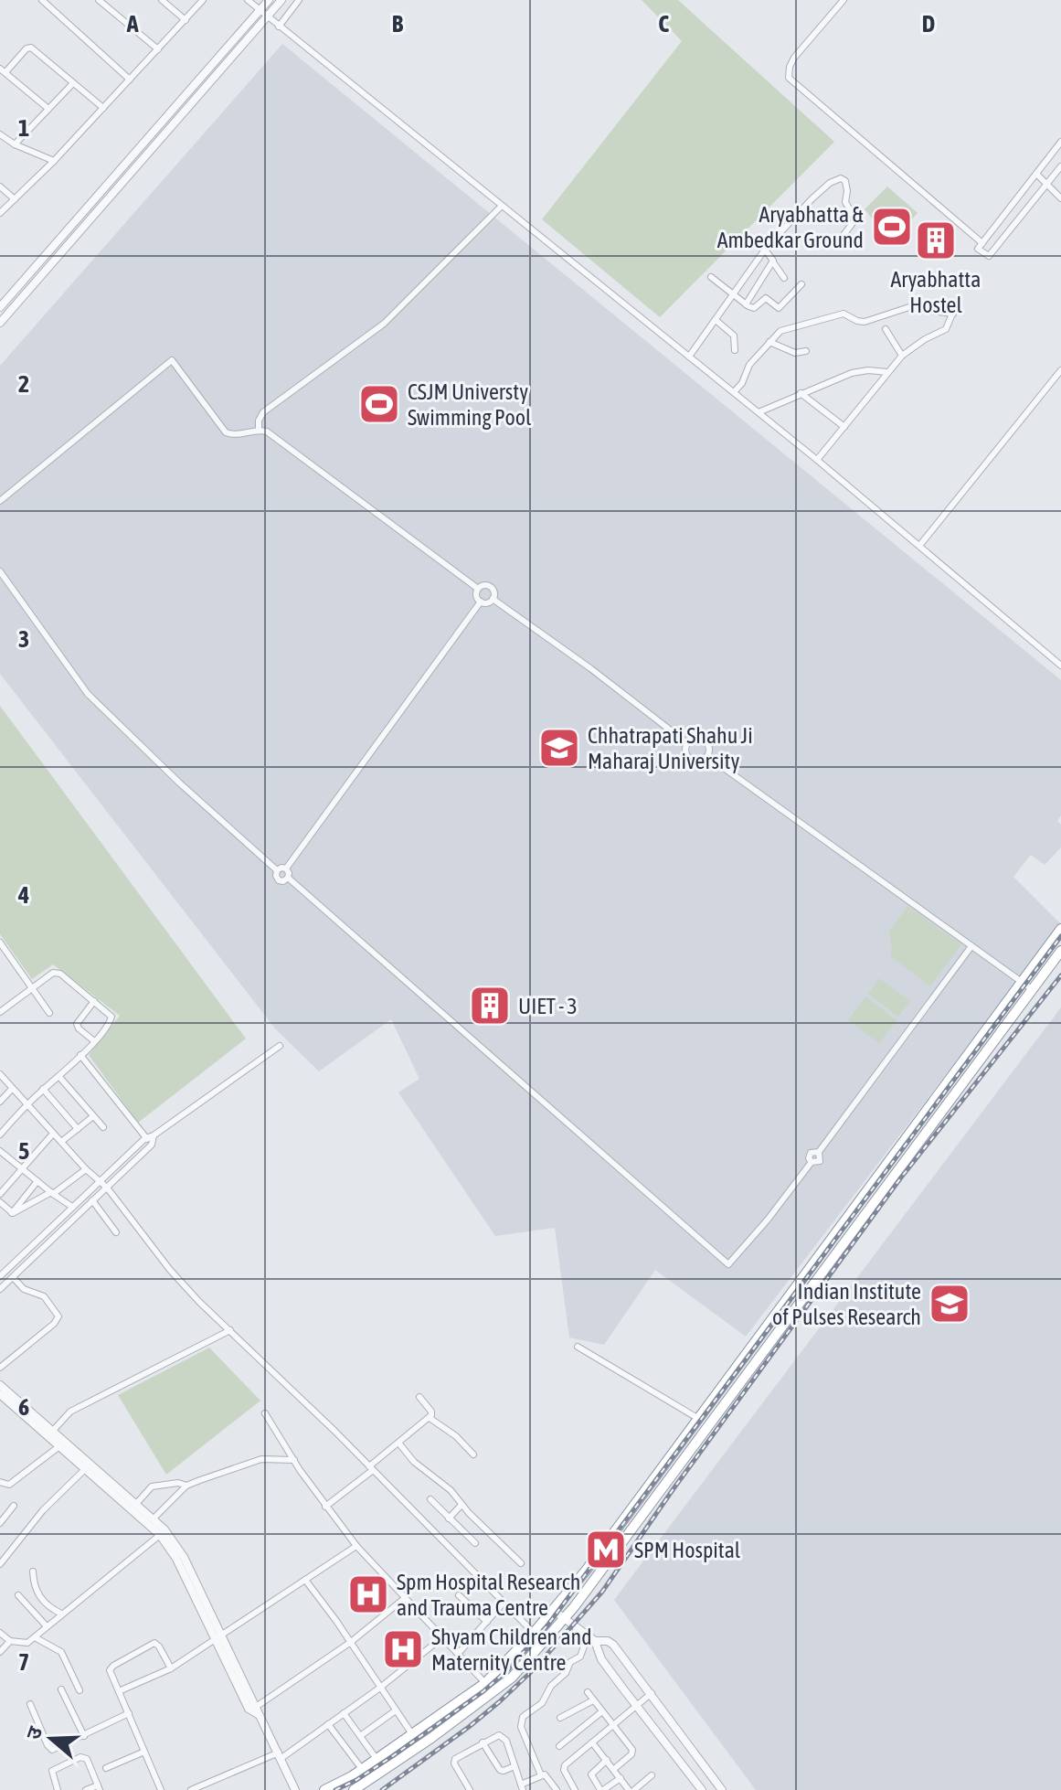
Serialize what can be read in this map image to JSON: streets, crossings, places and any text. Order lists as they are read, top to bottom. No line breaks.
{"places":{"sports":["Aryabhatta & Ambedkar Ground","CSJM Universty Swimming Pool"],"building":["Aryabhatta Hostel","UIET - 3"],"school or university":["Chhatrapati Shahu Ji Maharaj University","Indian Institute of Pulses Research"],"metro station":["SPM Hospital"],"hospital":["Spm Hospital Research and Trauma Centre","Shyam Children and Maternity Centre"]},"north":"left","grid":{"columns":["A","B","C","D"],"rows":["1","2","3","4","5","6","7"]}}
